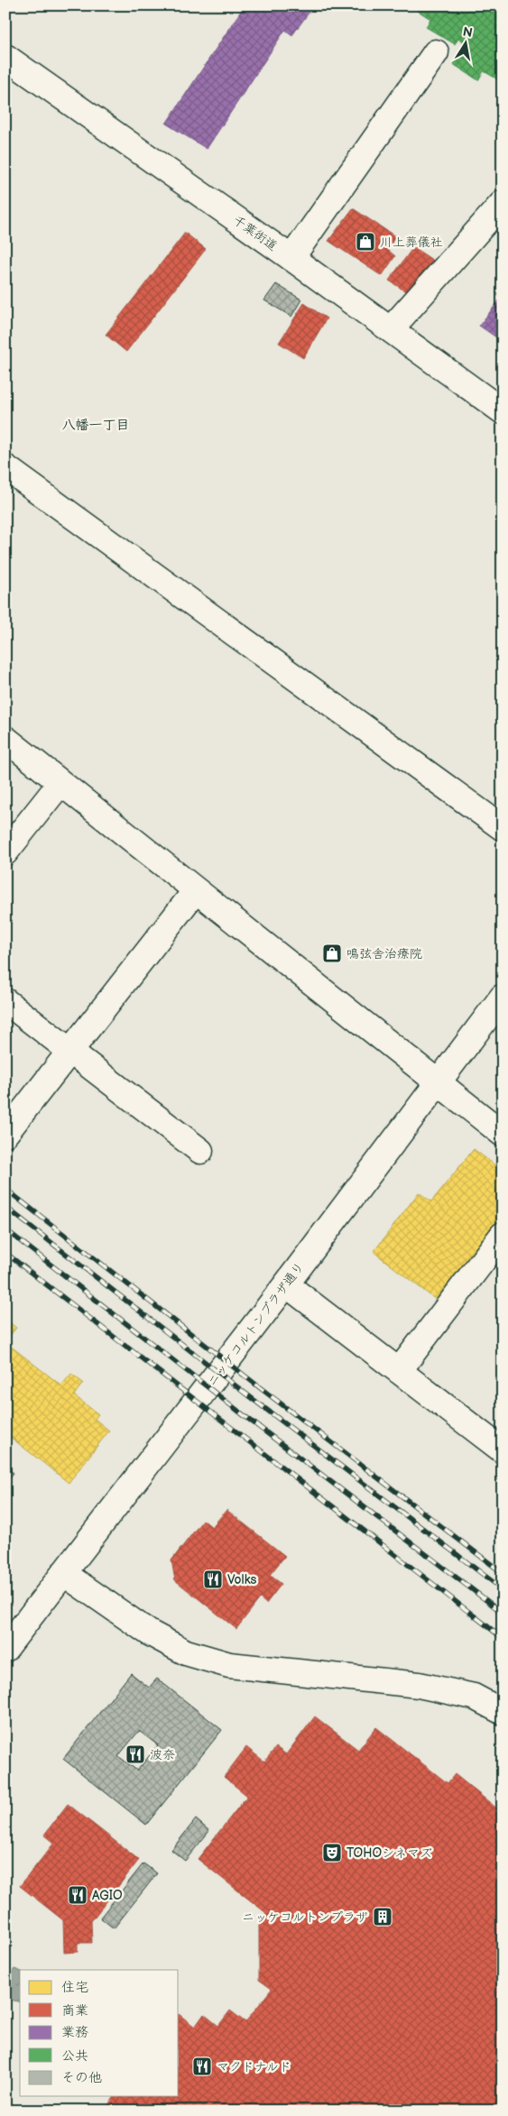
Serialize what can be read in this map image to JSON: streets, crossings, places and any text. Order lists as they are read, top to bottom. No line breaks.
{"streets":{"main road":["千葉街道","ニッケコルトンプラザ通り"]},"districts":["八幡一丁目"],"places":{"shop":["川上葬儀社","鳴弦舎治療院"],"restaurant":["Volks","波奈","AGIO","マクドナルド"],"theatre":["TOHOシネマズ"],"building":["ニッケコルトンプラザ"]},"legend":["住宅","商業","業務","公共","その他"],"north":"top"}
